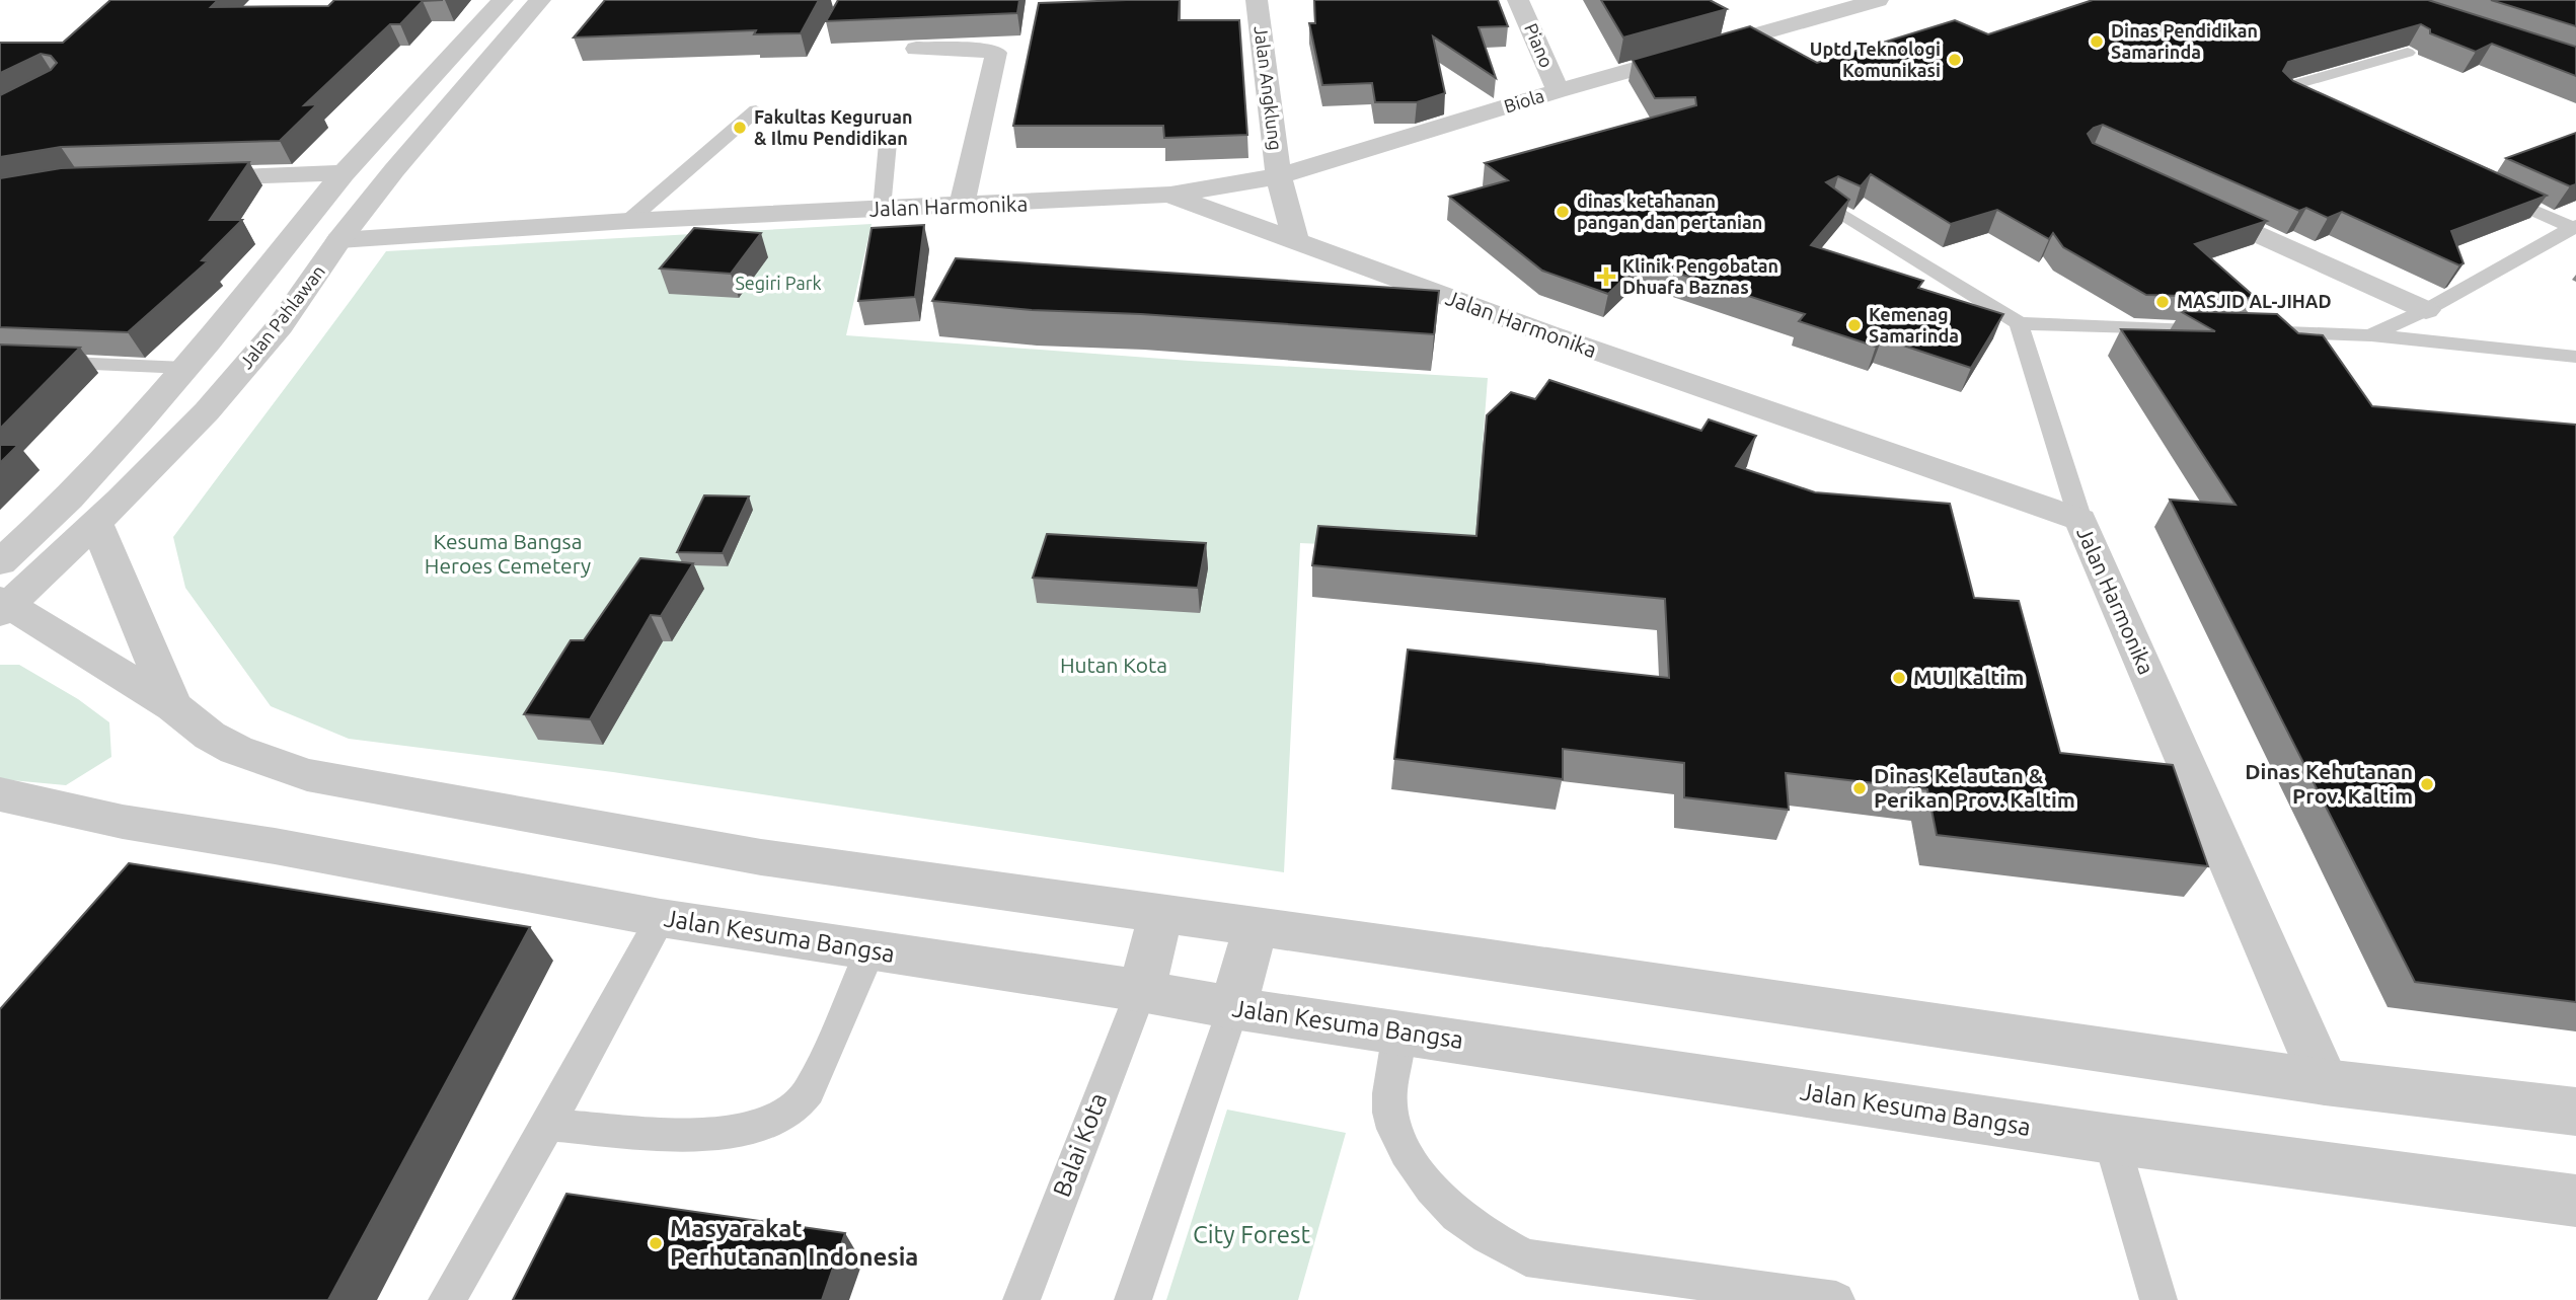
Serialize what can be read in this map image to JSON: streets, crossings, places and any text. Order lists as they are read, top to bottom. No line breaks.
{"streets":{"street":["Piano","Jalan Angklung","Biola","Jalan Harmonika","Jalan Pahlawan","Jalan Kesuma Bangsa"],"lane":["Balai Kota"]},"crossings":[["Piano","Biola"],["Jalan Angklung","Biola"],["Jalan Angklung","Jalan Harmonika"],["Biola","Jalan Harmonika"],["Jalan Harmonika","Jalan Pahlawan"],["Jalan Kesuma Bangsa","Balai Kota"]],"parks":["Segiri Park","Kesuma Bangsa Heroes Cemetery","Hutan Kota","City Forest"],"places":{"other":["Dinas Pendidikan Samarinda","Uptd Teknologi Komunikasi","Fakultas Keguruan & Ilmu Pendidikan","dinas ketahanan pangan dan pertanian","MASJID AL-JIHAD","Kemenag Samarinda","MUI Kaltim","Dinas Kehutanan Prov. Kaltim","Dinas Kelautan & Perikan Prov. Kaltim","Masyarakat Perhutanan Indonesia"],"health":["Klinik Pengobatan Dhuafa Baznas"]}}
